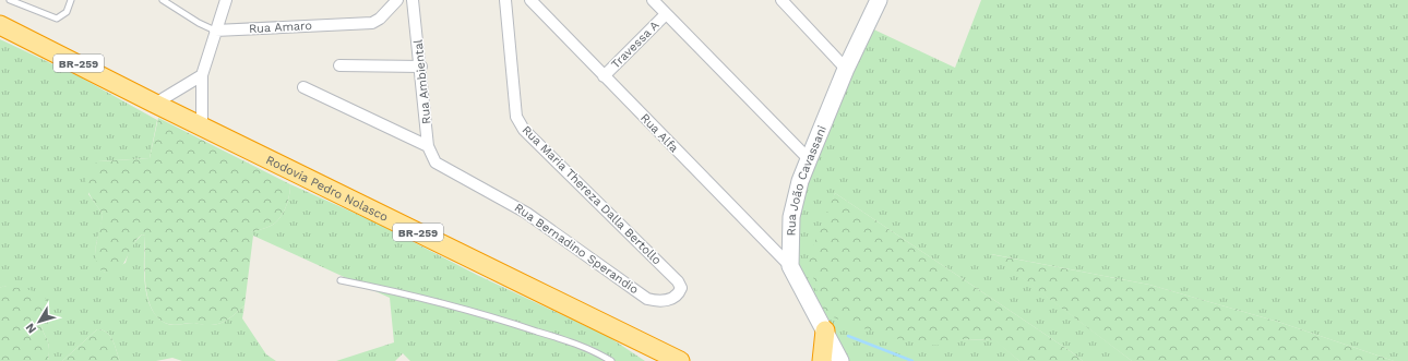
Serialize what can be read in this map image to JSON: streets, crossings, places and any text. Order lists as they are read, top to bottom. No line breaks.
{"streets":{"highway":["BR-259","Rodovia Pedro Nolasco"],"main road":["Rua João Cavassani"],"street":["Rua Amaro","Travessa A","Rua Ambiental","Rua Alfa","Rua Maria Thereza Dalla Bertollo","Rua Bernadino Sperandio"]},"crossings":[["Travessa A","Rua Alfa"],["Rua Ambiental","Rua Bernadino Sperandio"],["Rua Alfa","Rua João Cavassani"],["Rua Maria Thereza Dalla Bertollo","Rua Bernadino Sperandio"]],"north":"bottom left"}
